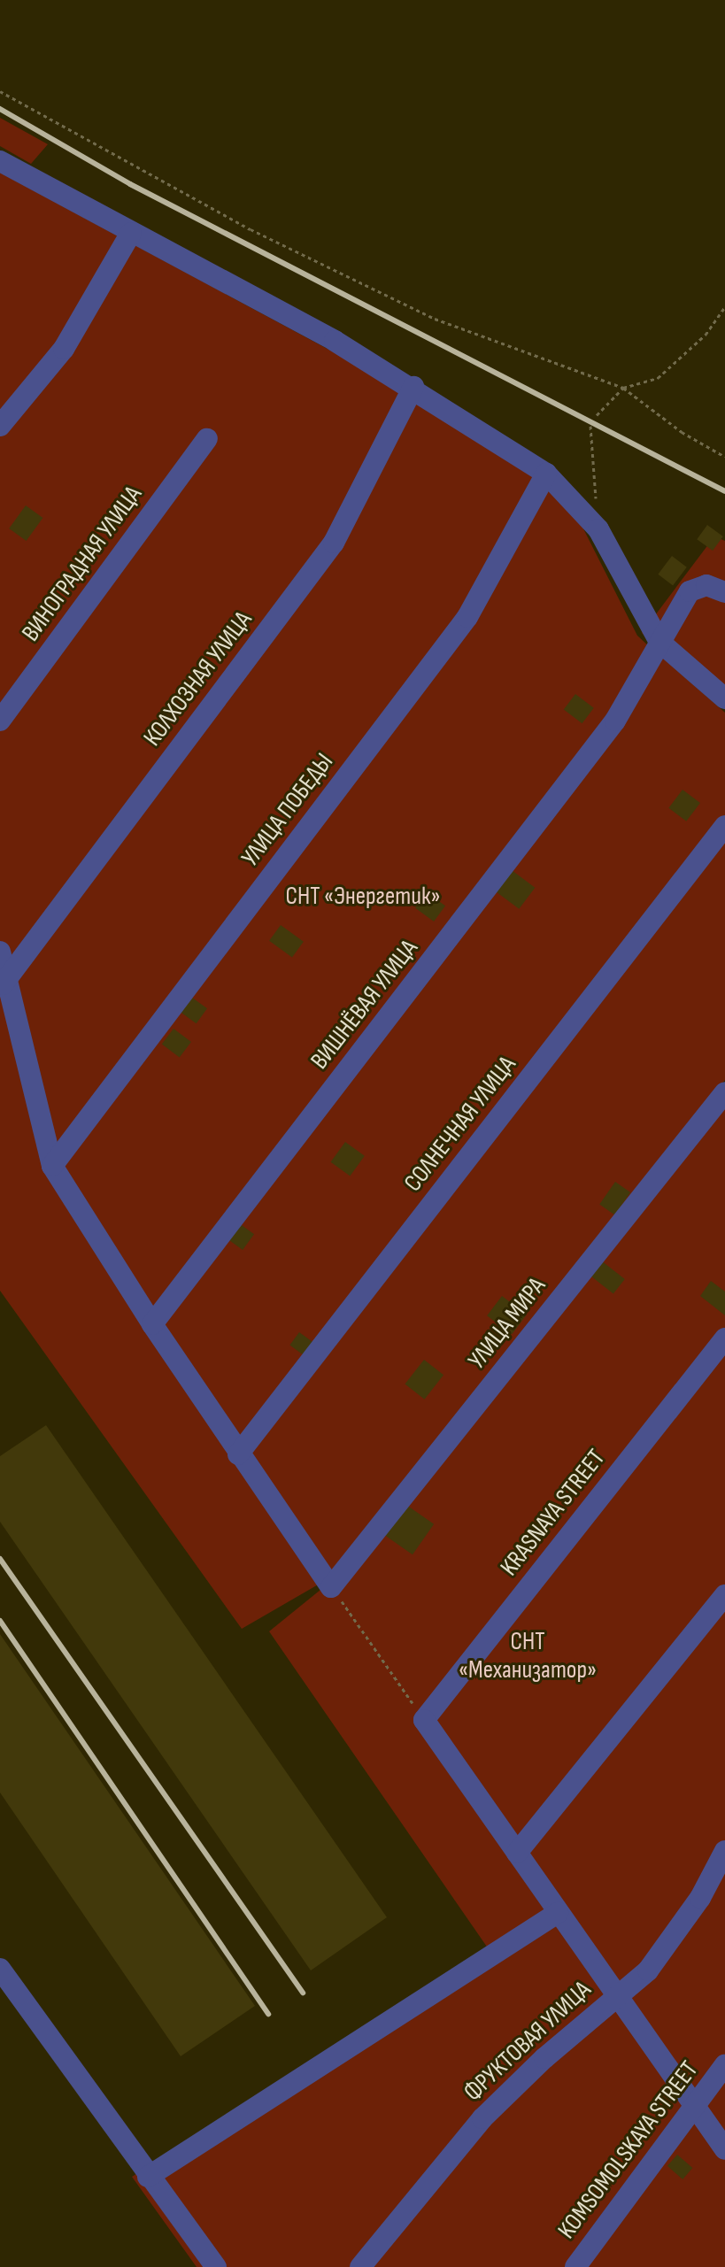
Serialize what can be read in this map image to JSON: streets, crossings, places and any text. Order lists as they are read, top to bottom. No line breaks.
{"streets":{"street":["ВИНОГРАДНАЯ УЛИЦА","КОЛХОЗНАЯ УЛИЦА","УЛИЦА ПОБЕДЫ","ВИШНЁВАЯ УЛИЦА","СОЛНЕЧНАЯ УЛИЦА","УЛИЦА МИРА","KRASNAYA STREET","ФРУКТОВАЯ УЛИЦА","KOMSOMOLSKAYA STREET"]},"parks":["СНТ «Энергетик»","СНТ «Механизатор»"]}
